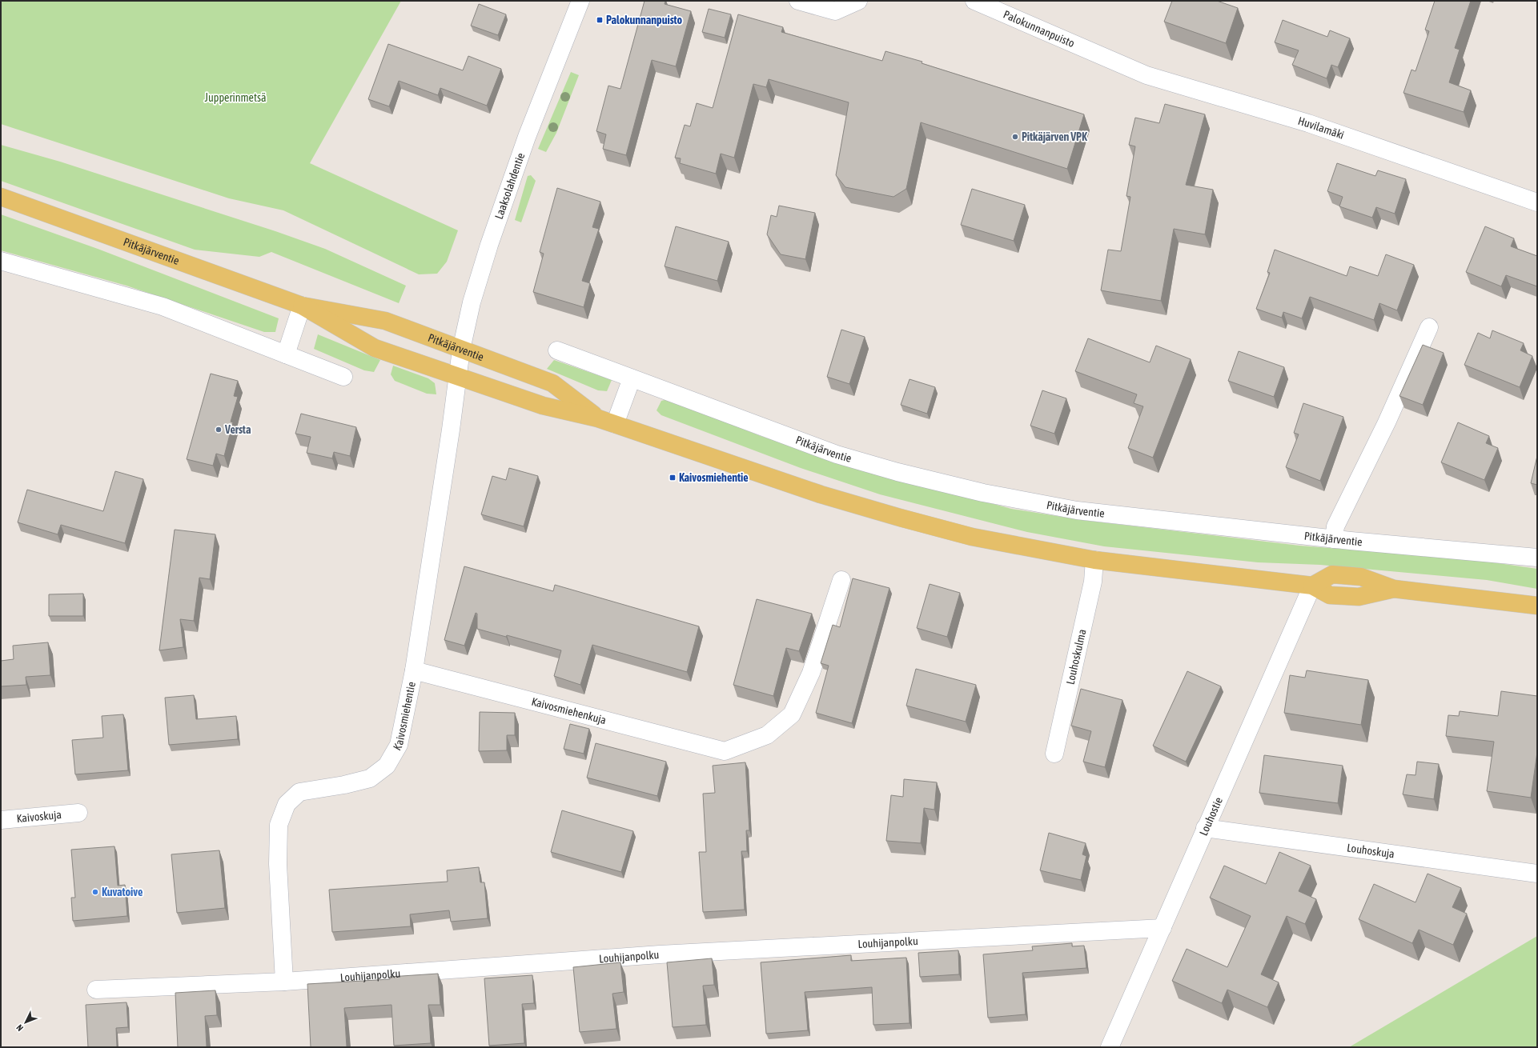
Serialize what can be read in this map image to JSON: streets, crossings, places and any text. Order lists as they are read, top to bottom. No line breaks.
{"streets":{"main road":["Pitkäjärventie"],"street":["Palokunnanpuisto","Huvilamäki","Laaksolahdentie","Louhoskulma","Kaivosmiehenkuja","Kaivosmiehentie","Louhostie","Kaivoskuja","Louhoskuja","Louhijanpolku"]},"crossings":[["Palokunnanpuisto","Huvilamäki"],["Laaksolahdentie","Pitkäjärventie"],["Laaksolahdentie","Kaivosmiehentie"],["Pitkäjärventie","Louhoskulma"],["Pitkäjärventie","Kaivosmiehentie"],["Pitkäjärventie","Louhostie"],["Kaivosmiehenkuja","Kaivosmiehentie"],["Kaivosmiehentie","Louhijanpolku"],["Louhostie","Louhoskuja"],["Louhostie","Louhijanpolku"]],"parks":["Jupperinmetsä"],"places":{"transit":["Palokunnanpuisto","Kaivosmiehentie"],"other":["Pitkäjärven VPK","Versta","Kuvatoive"]},"north":"bottom left"}
